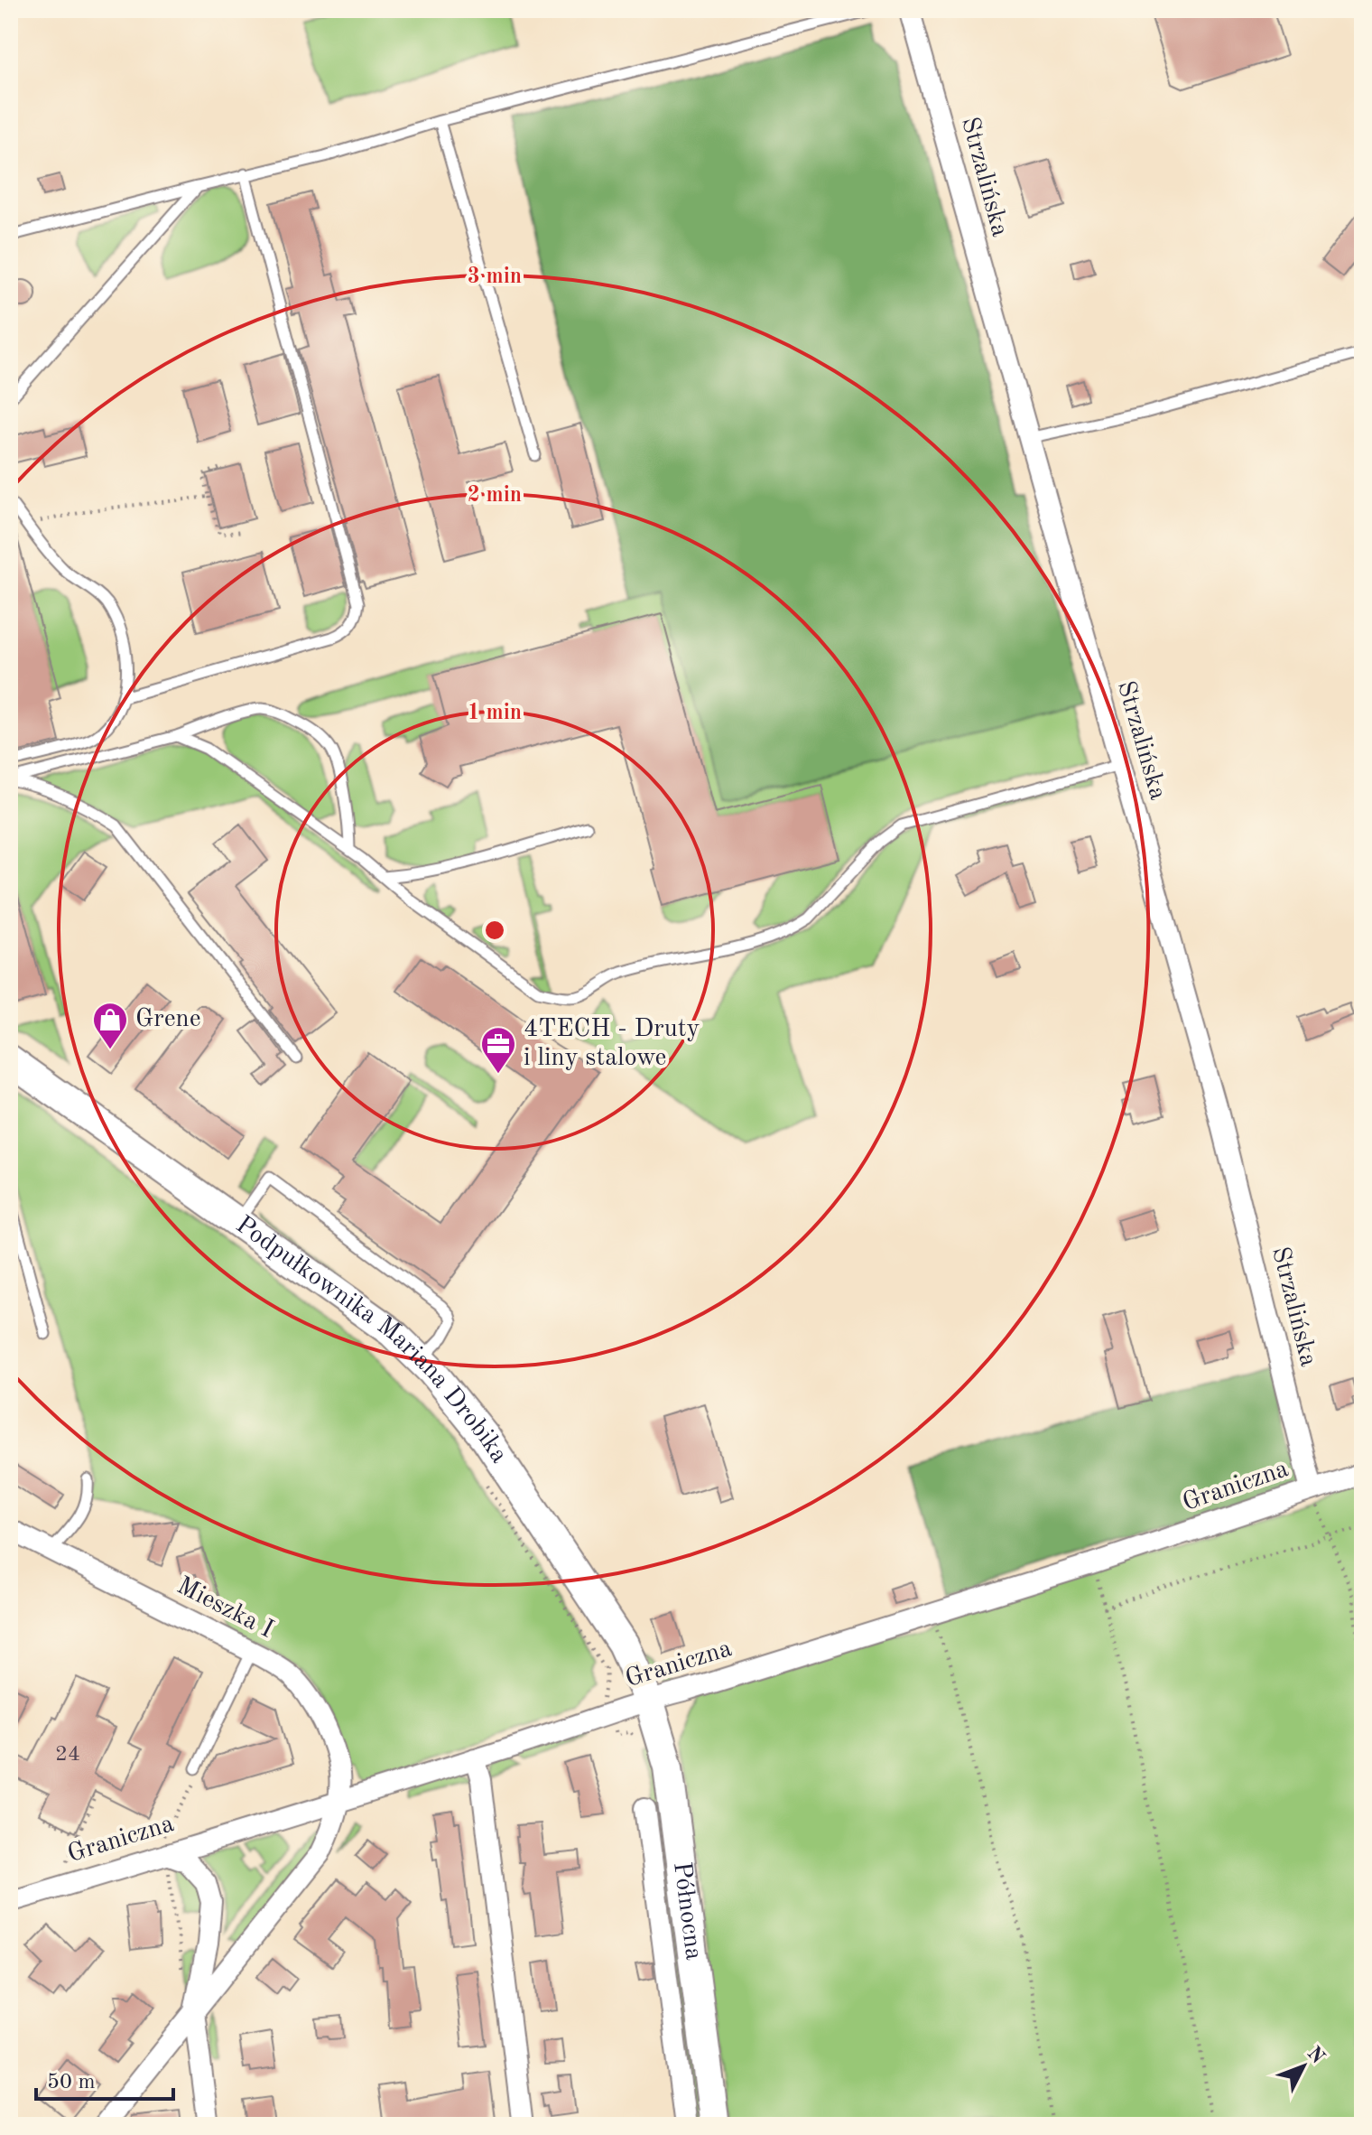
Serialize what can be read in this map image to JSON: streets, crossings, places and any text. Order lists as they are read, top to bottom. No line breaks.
{"streets":{"main road":["Podpułkownika Mariana Drobika","Północna"],"street":["Strzalińska","Graniczna","Mieszka I"]},"crossings":[["Strzalińska","Graniczna"],["Podpułkownika Mariana Drobika","Graniczna"],["Podpułkownika Mariana Drobika","Północna"],["Graniczna","Mieszka I"],["Graniczna","Północna"]],"places":{"shop":["Grene"],"office":["4TECH - Druty i liny stalowe"]},"house_numbers":["24"],"scale_bar":"50 m","north":"top right","rings":["3 min","2 min","1 min"]}
